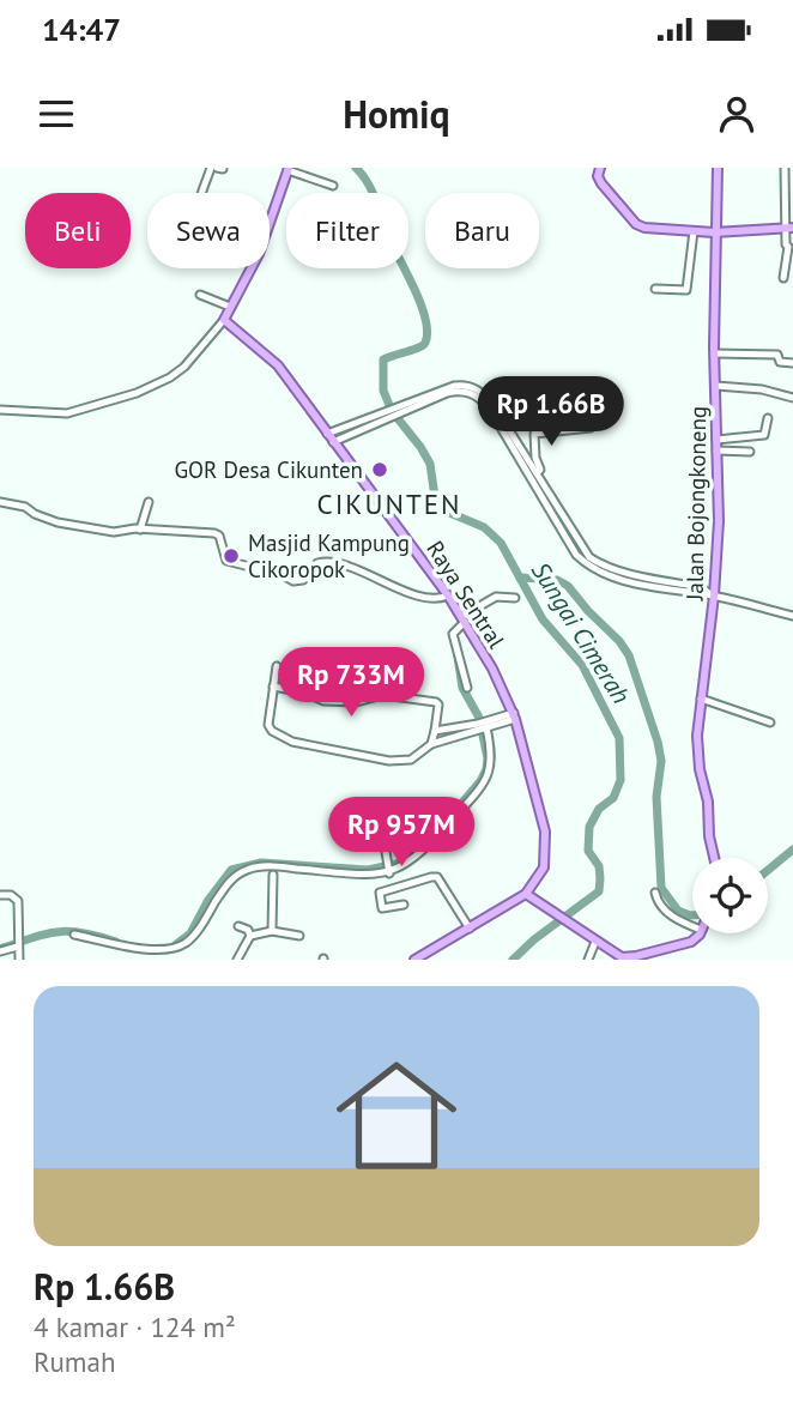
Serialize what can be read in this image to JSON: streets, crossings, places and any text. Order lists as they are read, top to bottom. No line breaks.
{"streets":{"main road":["Jalan Bojongkoneng","Raya Sentral"]},"districts":["CIKUNTEN"],"water":["Sungai Cimerah"],"places":["GOR Desa Cikunten","Masjid Kampung Cikoropok"],"page":{"status":"14:47","header":"Homiq","chip":["Beli","Sewa","Filter","Baru"],"price":["Rp 1.66B","Rp 733M","Rp 957M"],"list":[{"name":"Rp 1.66B","note":"4 kamar · 124 m² · Rumah"}]}}
